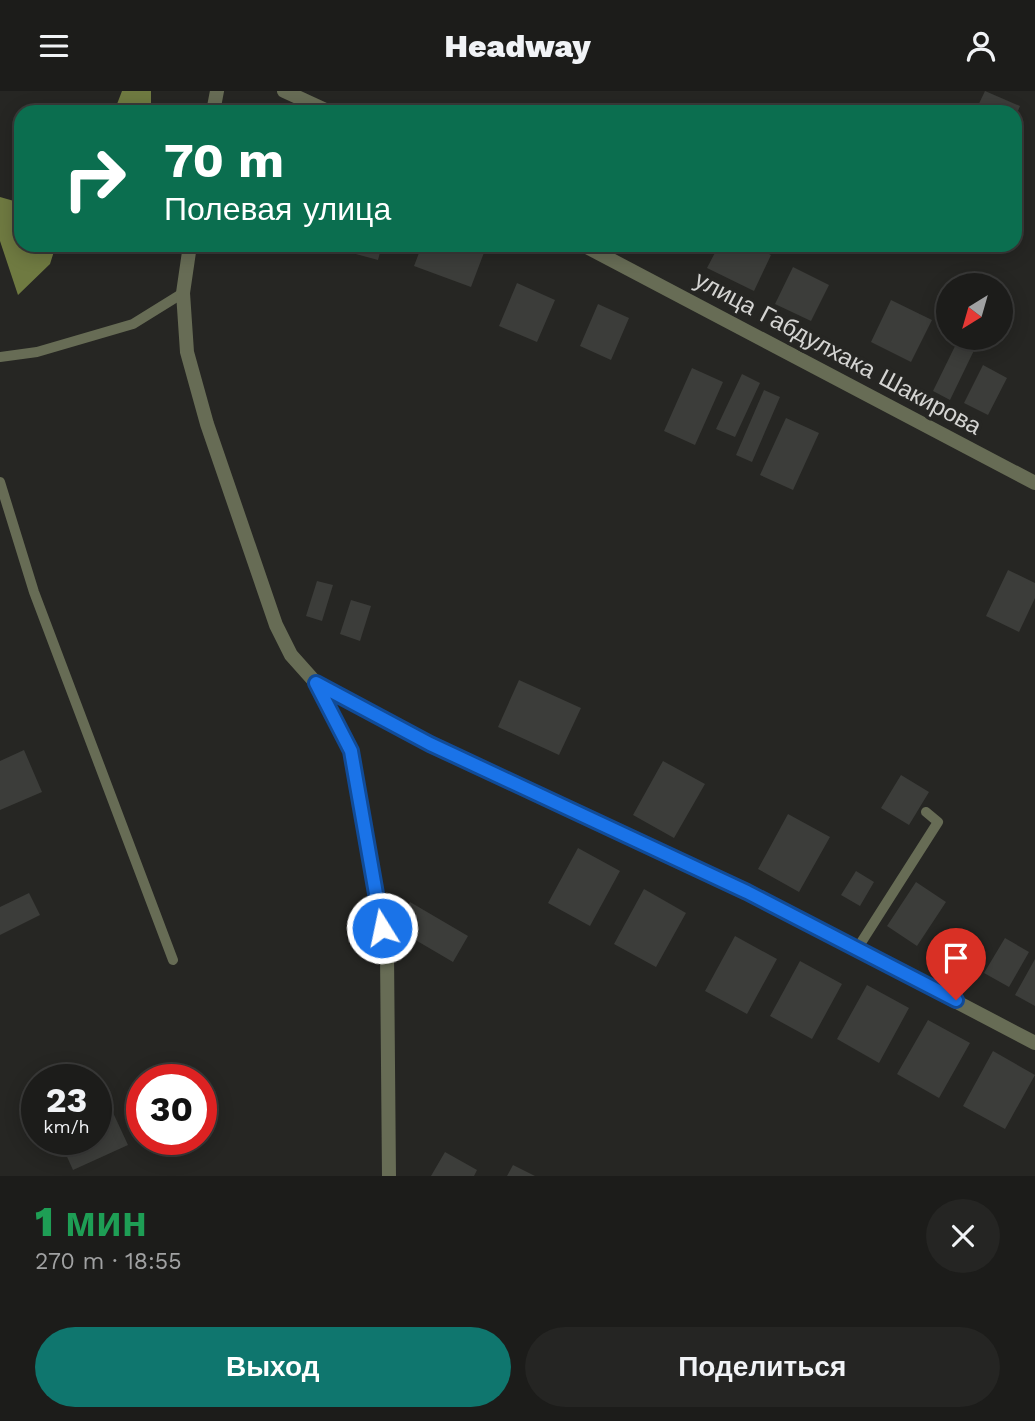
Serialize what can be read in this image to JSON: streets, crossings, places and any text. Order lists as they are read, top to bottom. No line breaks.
{"streets":{"street":["улица Габдулхака Шакирова"]},"north":"bottom left","page":{"header":"Headway","turn":["70 m","Полевая улица"],"speed":"23 km/h","limit":"30","heading":["1 мин","270 m · 18:55"],"buttons":["Выход","Поделиться"]}}
